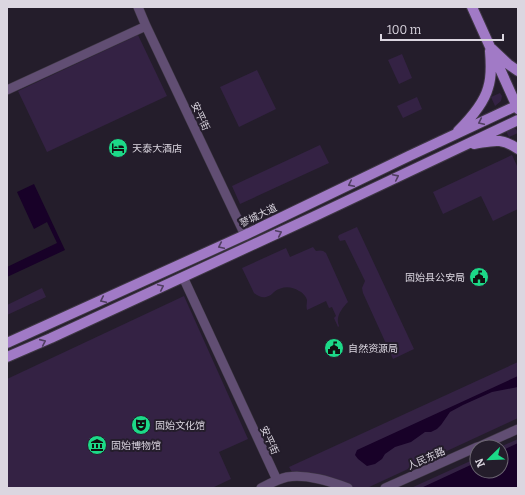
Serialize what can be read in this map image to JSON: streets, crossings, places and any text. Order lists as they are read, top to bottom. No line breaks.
{"streets":{"main road":["蓼城大道"],"street":["安平街","人民东路"]},"crossings":[["安平街","蓼城大道"]],"places":{"hotel":["天泰大酒店"],"public building":["固始县公安局","自然资源局"],"theatre":["固始文化馆"],"museum":["固始博物馆"]},"scale_bar":"100 m","north":"bottom left"}
